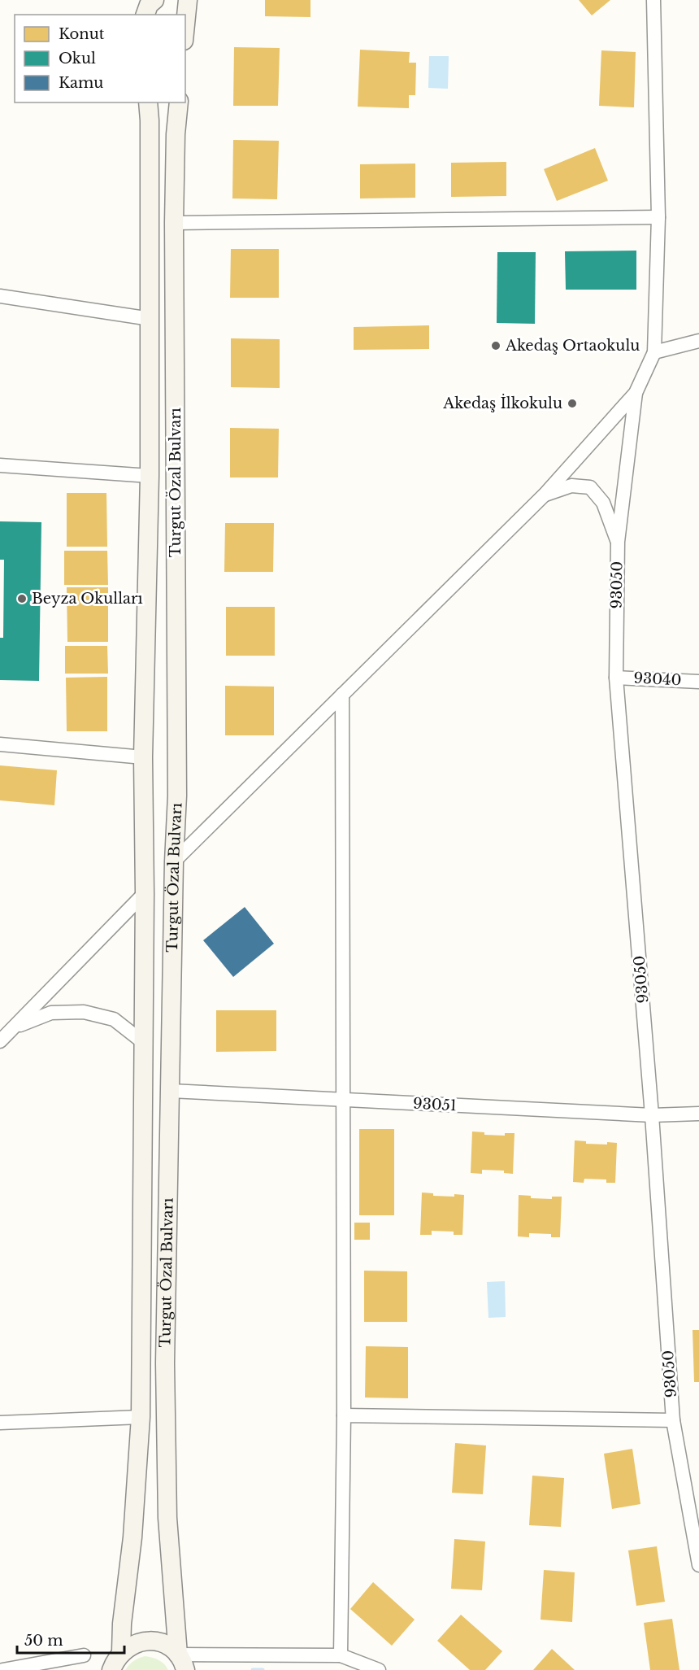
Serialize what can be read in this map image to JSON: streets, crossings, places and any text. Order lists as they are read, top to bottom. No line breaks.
{"streets":{"main road":["Turgut Özal Bulvarı"],"street":["93050","93040","93051"]},"crossings":[["Turgut Özal Bulvarı","93051"],["93050","93040"],["93050","93051"]],"places":["Akedaş Ortaokulu","Akedaş İlkokulu","Beyza Okulları"],"legend":["Konut","Okul","Kamu"],"scale_bar":"50 m"}
